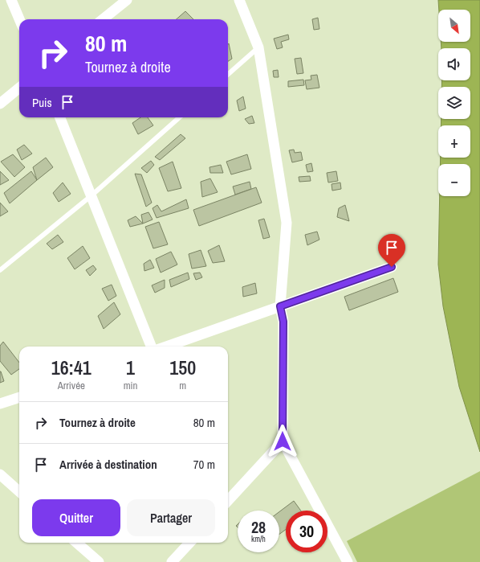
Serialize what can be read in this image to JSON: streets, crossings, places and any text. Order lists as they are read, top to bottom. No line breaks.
{"north":"bottom right","page":{"map_buttons":["+","−"],"turn":["80 m","Tournez à droite"],"then":"Puis","eta":["16:41","Arrivée","1","min","150","m"],"list":[{"name":"Tournez à droite","value":"80 m"},{"name":"Arrivée à destination","value":"70 m"}],"buttons":["Quitter","Partager"],"speed":"28 km/h","limit":"30"}}
